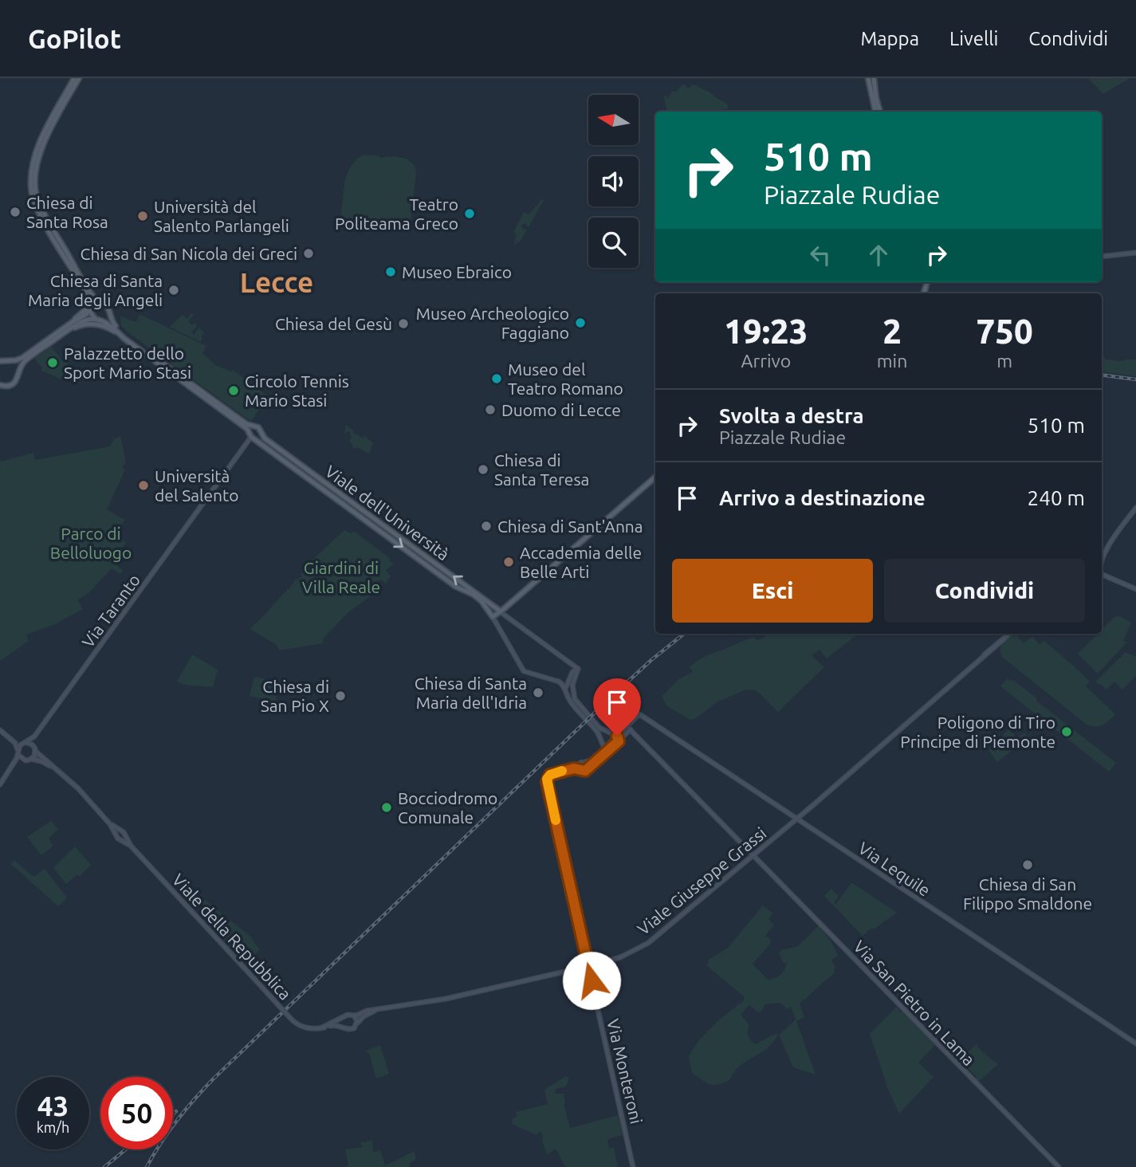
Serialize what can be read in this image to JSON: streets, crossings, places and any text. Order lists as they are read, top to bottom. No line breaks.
{"streets":{"main road":["Viale dell'Università","Via Taranto","Via Lequile","Viale Giuseppe Grassi","Viale della Repubblica","Via San Pietro in Lama","Via Monteroni"]},"crossings":[["Viale dell'Università","Via Taranto"],["Via Taranto","Viale della Repubblica"],["Via Lequile","Viale Giuseppe Grassi"],["Via Lequile","Via San Pietro in Lama"],["Viale Giuseppe Grassi","Viale della Repubblica"],["Viale Giuseppe Grassi","Via San Pietro in Lama"],["Viale Giuseppe Grassi","Via Monteroni"]],"districts":["Lecce"],"parks":["Parco di Belloluogo","Giardini di Villa Reale"],"places":["Chiesa di Santa Rosa","Teatro Politeama Greco","Università del Salento Parlangeli","Chiesa di San Nicola dei Greci","Museo Ebraico","Chiesa di Santa Maria degli Angeli","Museo Archeologico Faggiano","Chiesa del Gesù","Palazzetto dello Sport Mario Stasi","Museo del Teatro Romano","Circolo Tennis Mario Stasi","Duomo di Lecce","Chiesa di Santa Teresa","Università del Salento","Chiesa di Sant'Anna","Accademia delle Belle Arti","Chiesa di Santa Maria dell'Idria","Chiesa di San Pio X","Poligono di Tiro Principe di Piemonte","Bocciodromo Comunale","Chiesa di San Filippo Smaldone"],"north":"left","page":{"header":"GoPilot","nav":["Mappa","Livelli","Condividi"],"turn":["510 m","Piazzale Rudiae"],"eta":["19:23","Arrivo","2","min","750","m"],"list":[{"name":"Svolta a destra","note":"Piazzale Rudiae","value":"510 m"},{"name":"Arrivo a destinazione","value":"240 m"}],"buttons":["Esci","Condividi"],"speed":"43 km/h","limit":"50"}}
